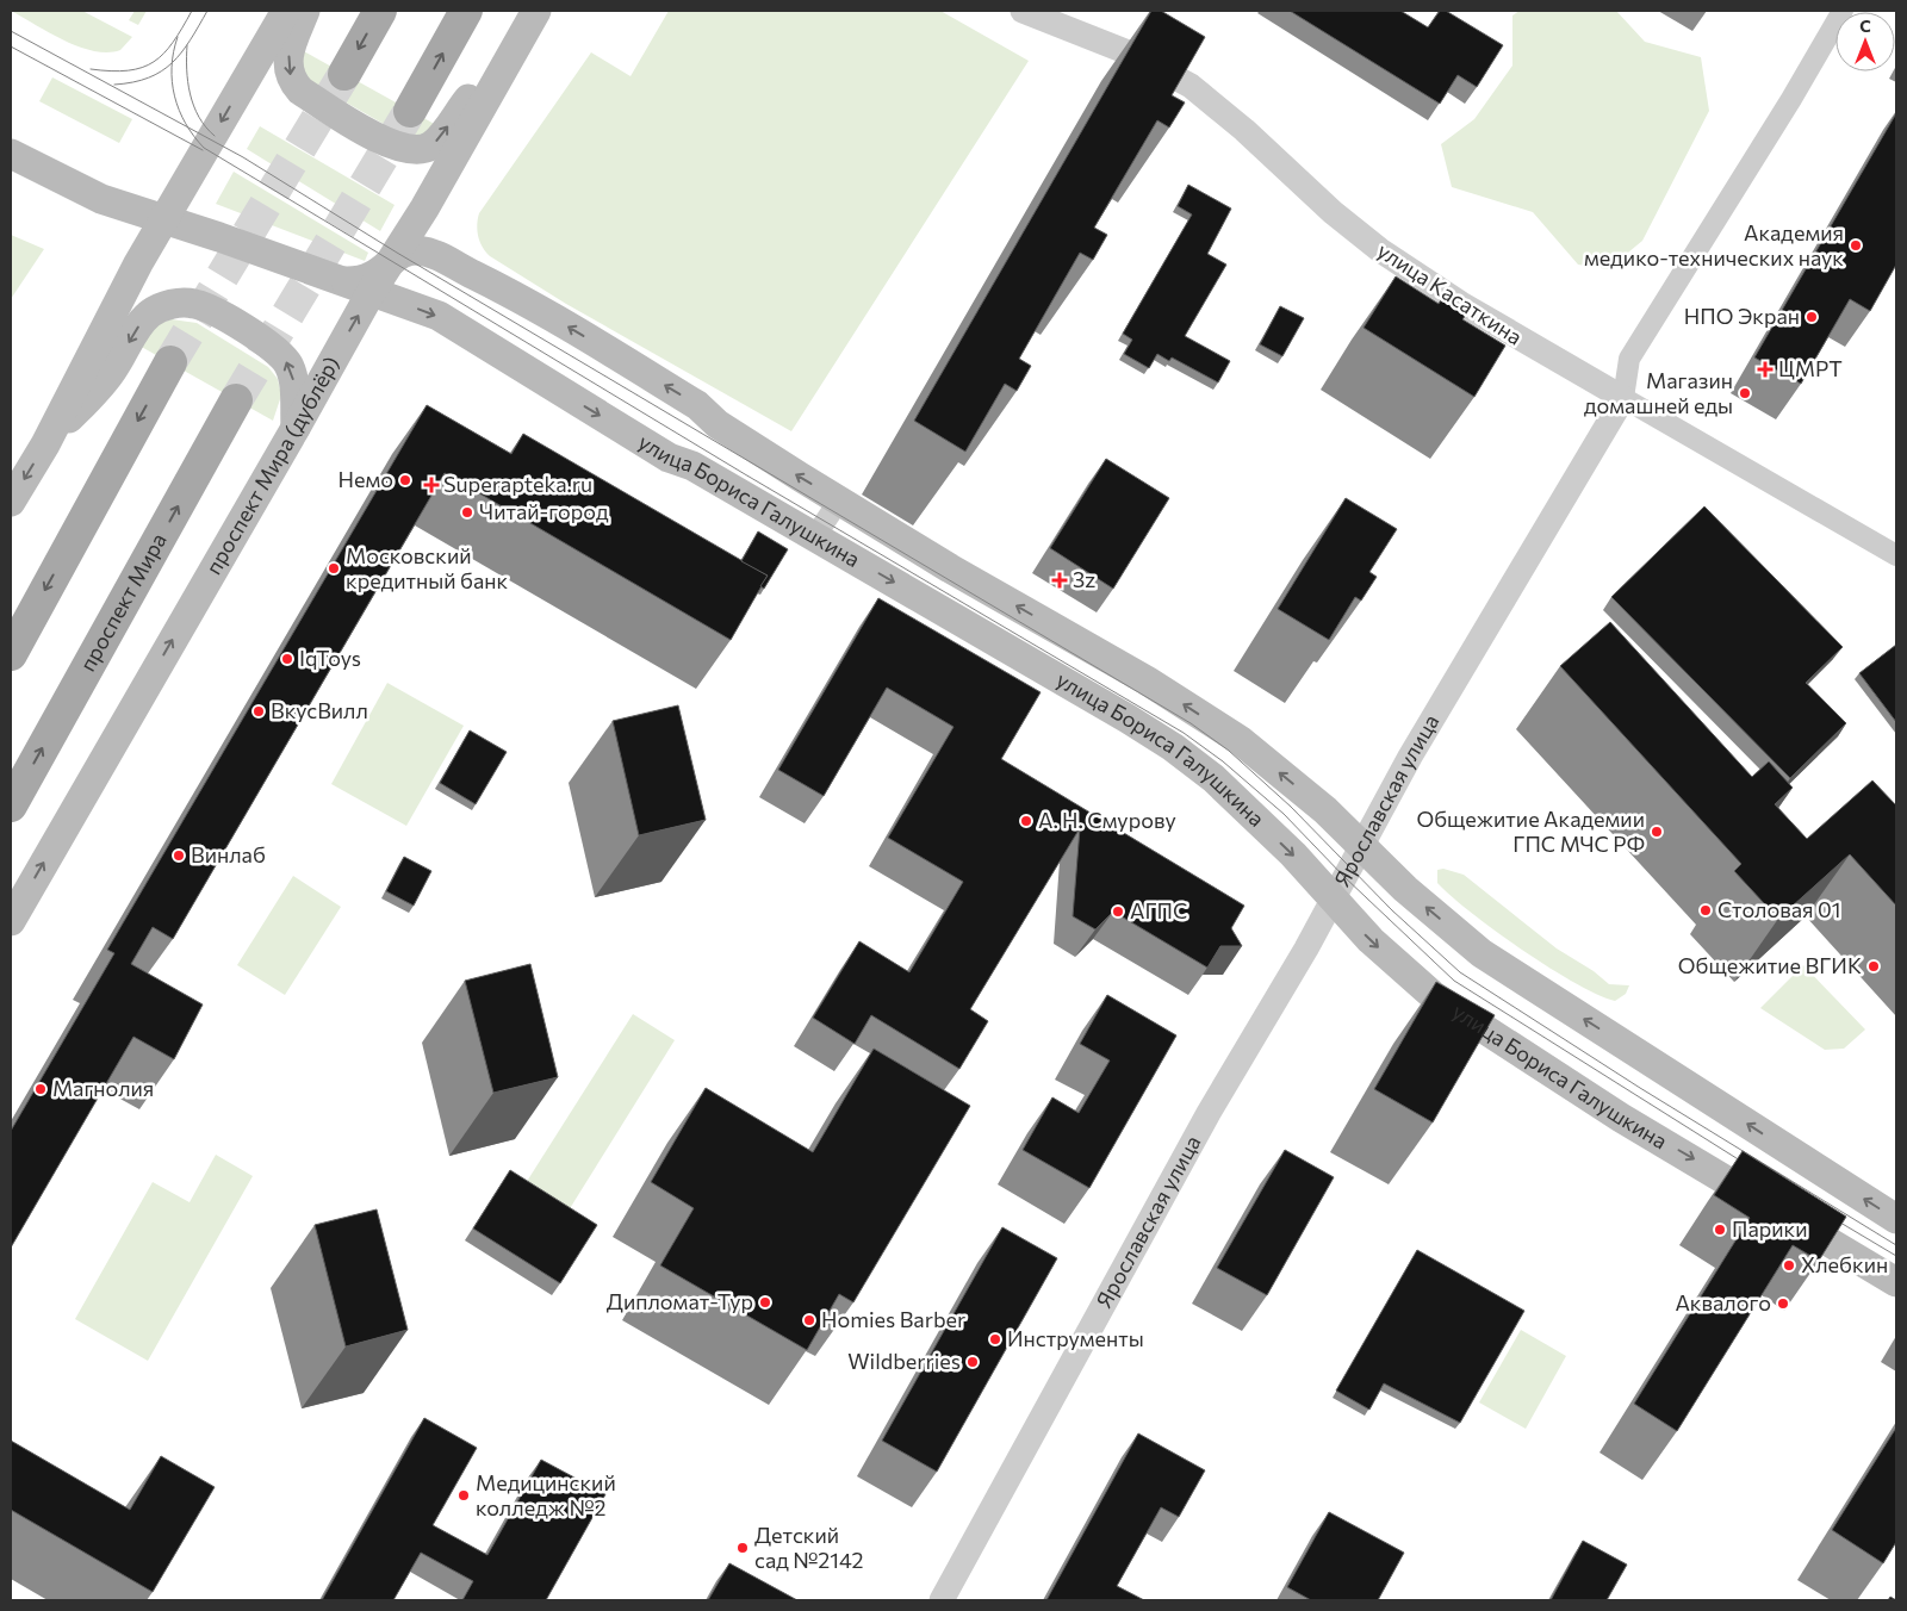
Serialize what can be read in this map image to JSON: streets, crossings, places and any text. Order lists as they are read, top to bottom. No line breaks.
{"streets":{"main road":["проспект Мира (дублёр)","улица Бориса Галушкина","проспект Мира"],"street":["улица Касаткина","Ярославская улица"]},"crossings":[["улица Касаткина","Ярославская улица"],["проспект Мира (дублёр)","улица Бориса Галушкина"],["улица Бориса Галушкина","Ярославская улица"]],"places":{"other":["Академия медико-технических наук","НПО Экран","Магазин домашней еды","Немо","Читай-город","Московский кредитный банк","IqToys","ВкусВилл","А. Н. Смурову","Общежитие Академии ГПС МЧС РФ","Винлаб","Столовая 01","АГПС","Общежитие ВГИК","Магнолия","Парики","Хлебкин","Дипломат-Тур","Аквалого","Homies Barber","Инструменты","Wildberries","Медицинский колледж №2","Детский сад №2142"],"health":["ЦМРТ","Superapteka.ru","3z"]},"north":"top"}
